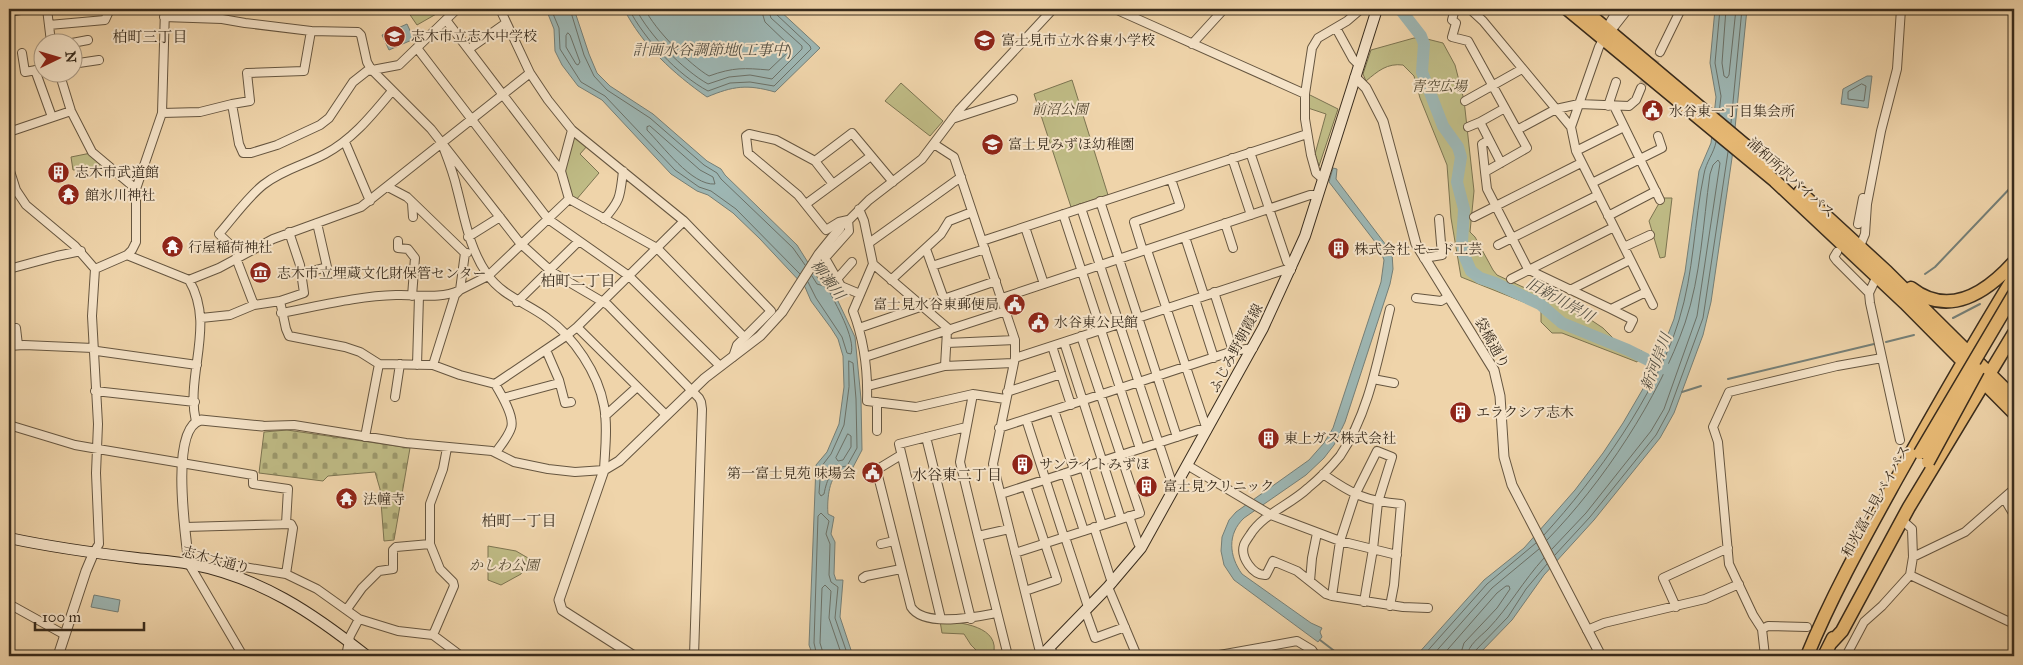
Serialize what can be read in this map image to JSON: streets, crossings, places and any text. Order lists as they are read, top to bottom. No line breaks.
{"streets":{"highway":["浦和所沢バイパス","和光富士見バイパス"],"main road":["ふじみ野朝霞線","志木大通り"],"street":["袋橋通り"]},"crossings":[["浦和所沢バイパス","和光富士見バイパス"],["袋橋通り","ふじみ野朝霞線"]],"districts":["柏町三丁目","柏町二丁目","水谷東二丁目","柏町一丁目"],"water":["計画水谷調節地(工事中)","柳瀬川","旧新川岸川","新河岸川"],"parks":["青空広場","前沼公園","かしわ公園"],"places":{"school or university":["志木市立志木中学校","富士見市立水谷東小学校","富士見みずほ幼稚園"],"public building":["水谷東一丁目集会所","富士見水谷東郵便局","水谷東公民館","第一富士見苑 味場会"],"building":["志木市武道館","株式会社 モード工芸","エラクシア志木","東上ガス株式会社","サンライトみずほ","富士見クリニック"],"temple":["館氷川神社","行屋稲荷神社","法幢寺"],"museum":["志木市立埋蔵文化財保管センター"]},"scale_bar":"100 m","north":"right"}
